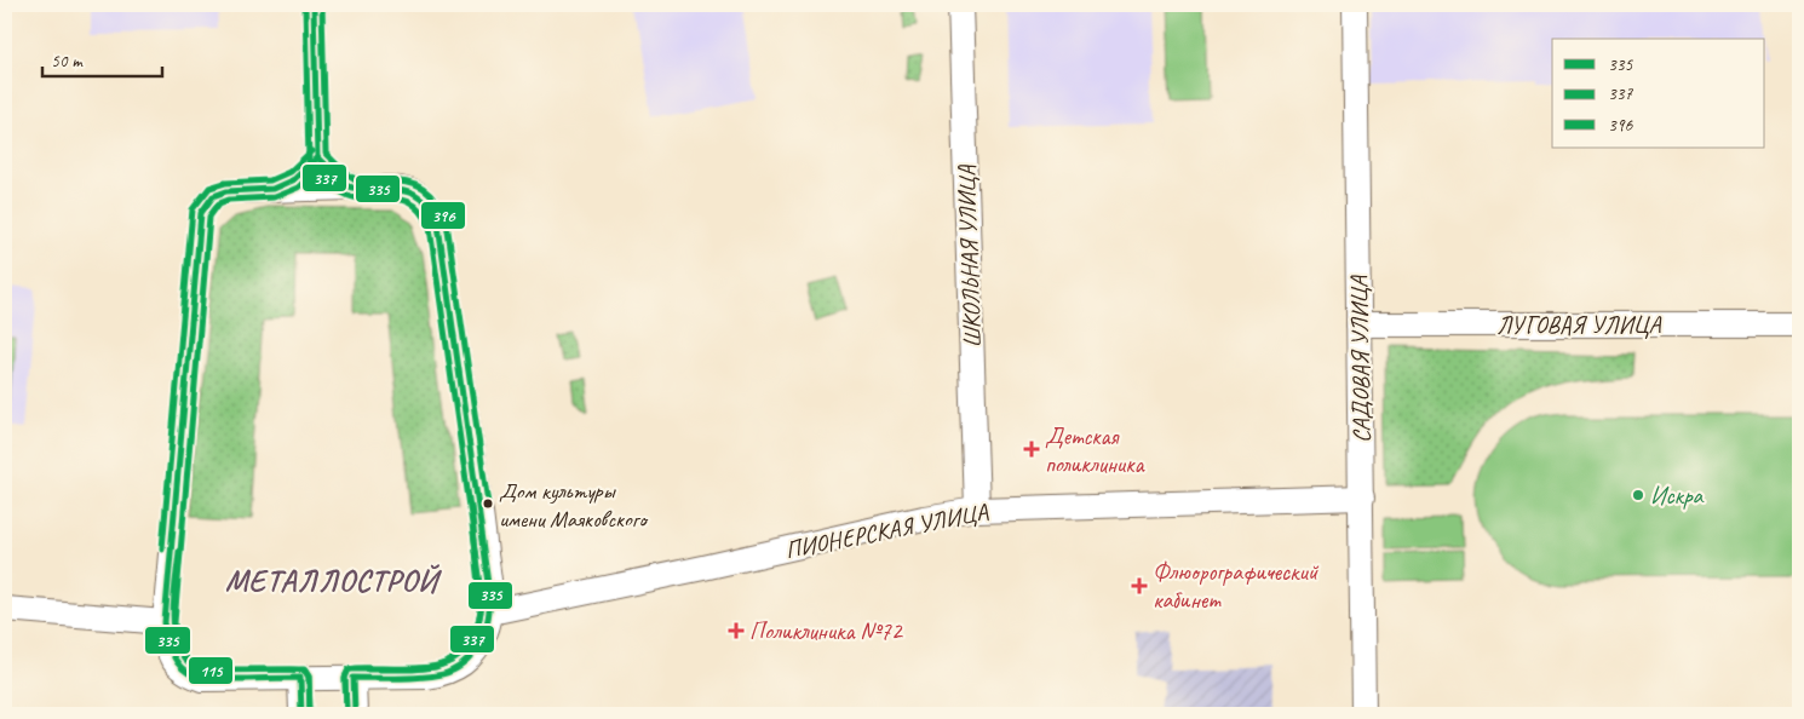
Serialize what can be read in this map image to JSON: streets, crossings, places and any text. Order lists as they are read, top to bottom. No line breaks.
{"streets":{"street":["ШКОЛЬНАЯ УЛИЦА","ЛУГОВАЯ УЛИЦА","САДОВАЯ УЛИЦА","ПИОНЕРСКАЯ УЛИЦА"]},"crossings":[["ШКОЛЬНАЯ УЛИЦА","ПИОНЕРСКАЯ УЛИЦА"],["ЛУГОВАЯ УЛИЦА","САДОВАЯ УЛИЦА"],["САДОВАЯ УЛИЦА","ПИОНЕРСКАЯ УЛИЦА"]],"districts":["МЕТАЛЛОСТРОЙ"],"places":{"health":["Детская поликлиника","Флюорографический кабинет","Поликлиника №72"],"other":["Искра","Дом культуры имени Маяковского"]},"lines":["transit line 335","transit line 337","transit line 396","transit line 115"],"legend":["335","337","396"],"scale_bar":"50 m"}
